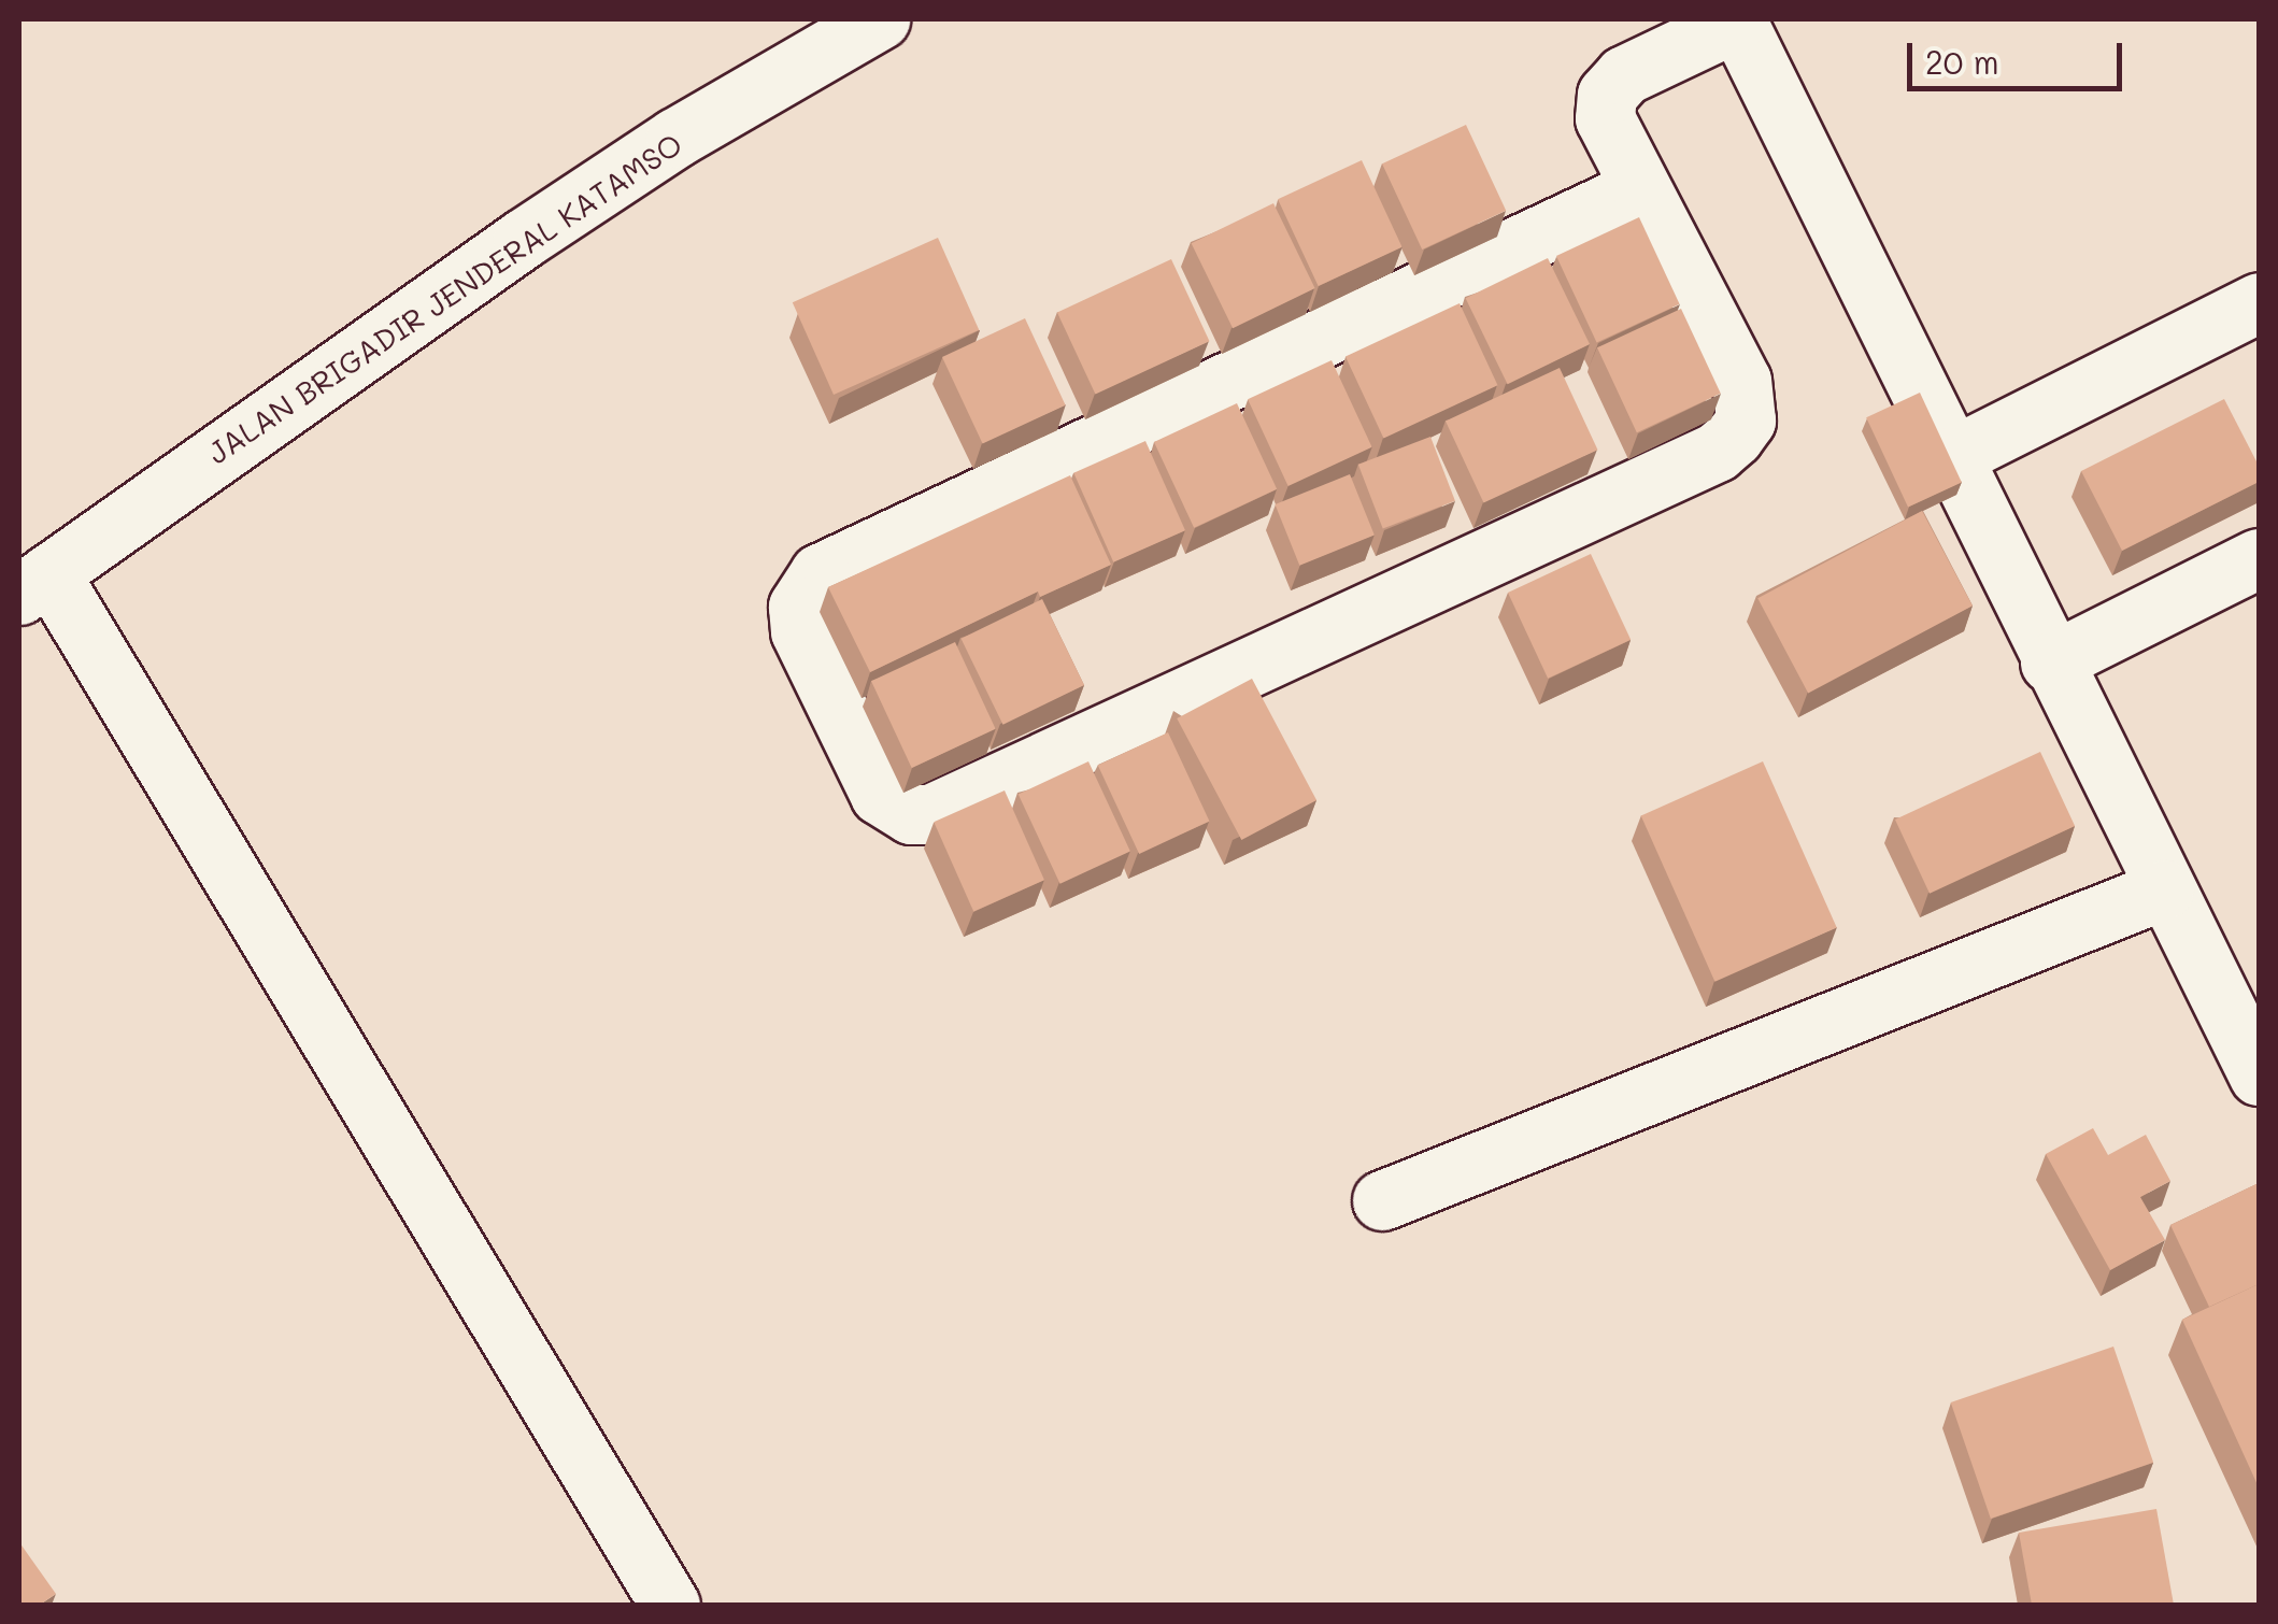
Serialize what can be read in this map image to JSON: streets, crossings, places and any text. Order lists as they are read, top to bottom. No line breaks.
{"streets":{"street":["JALAN BRIGADIR JENDERAL KATAMSO"]},"scale_bar":"20 m"}
